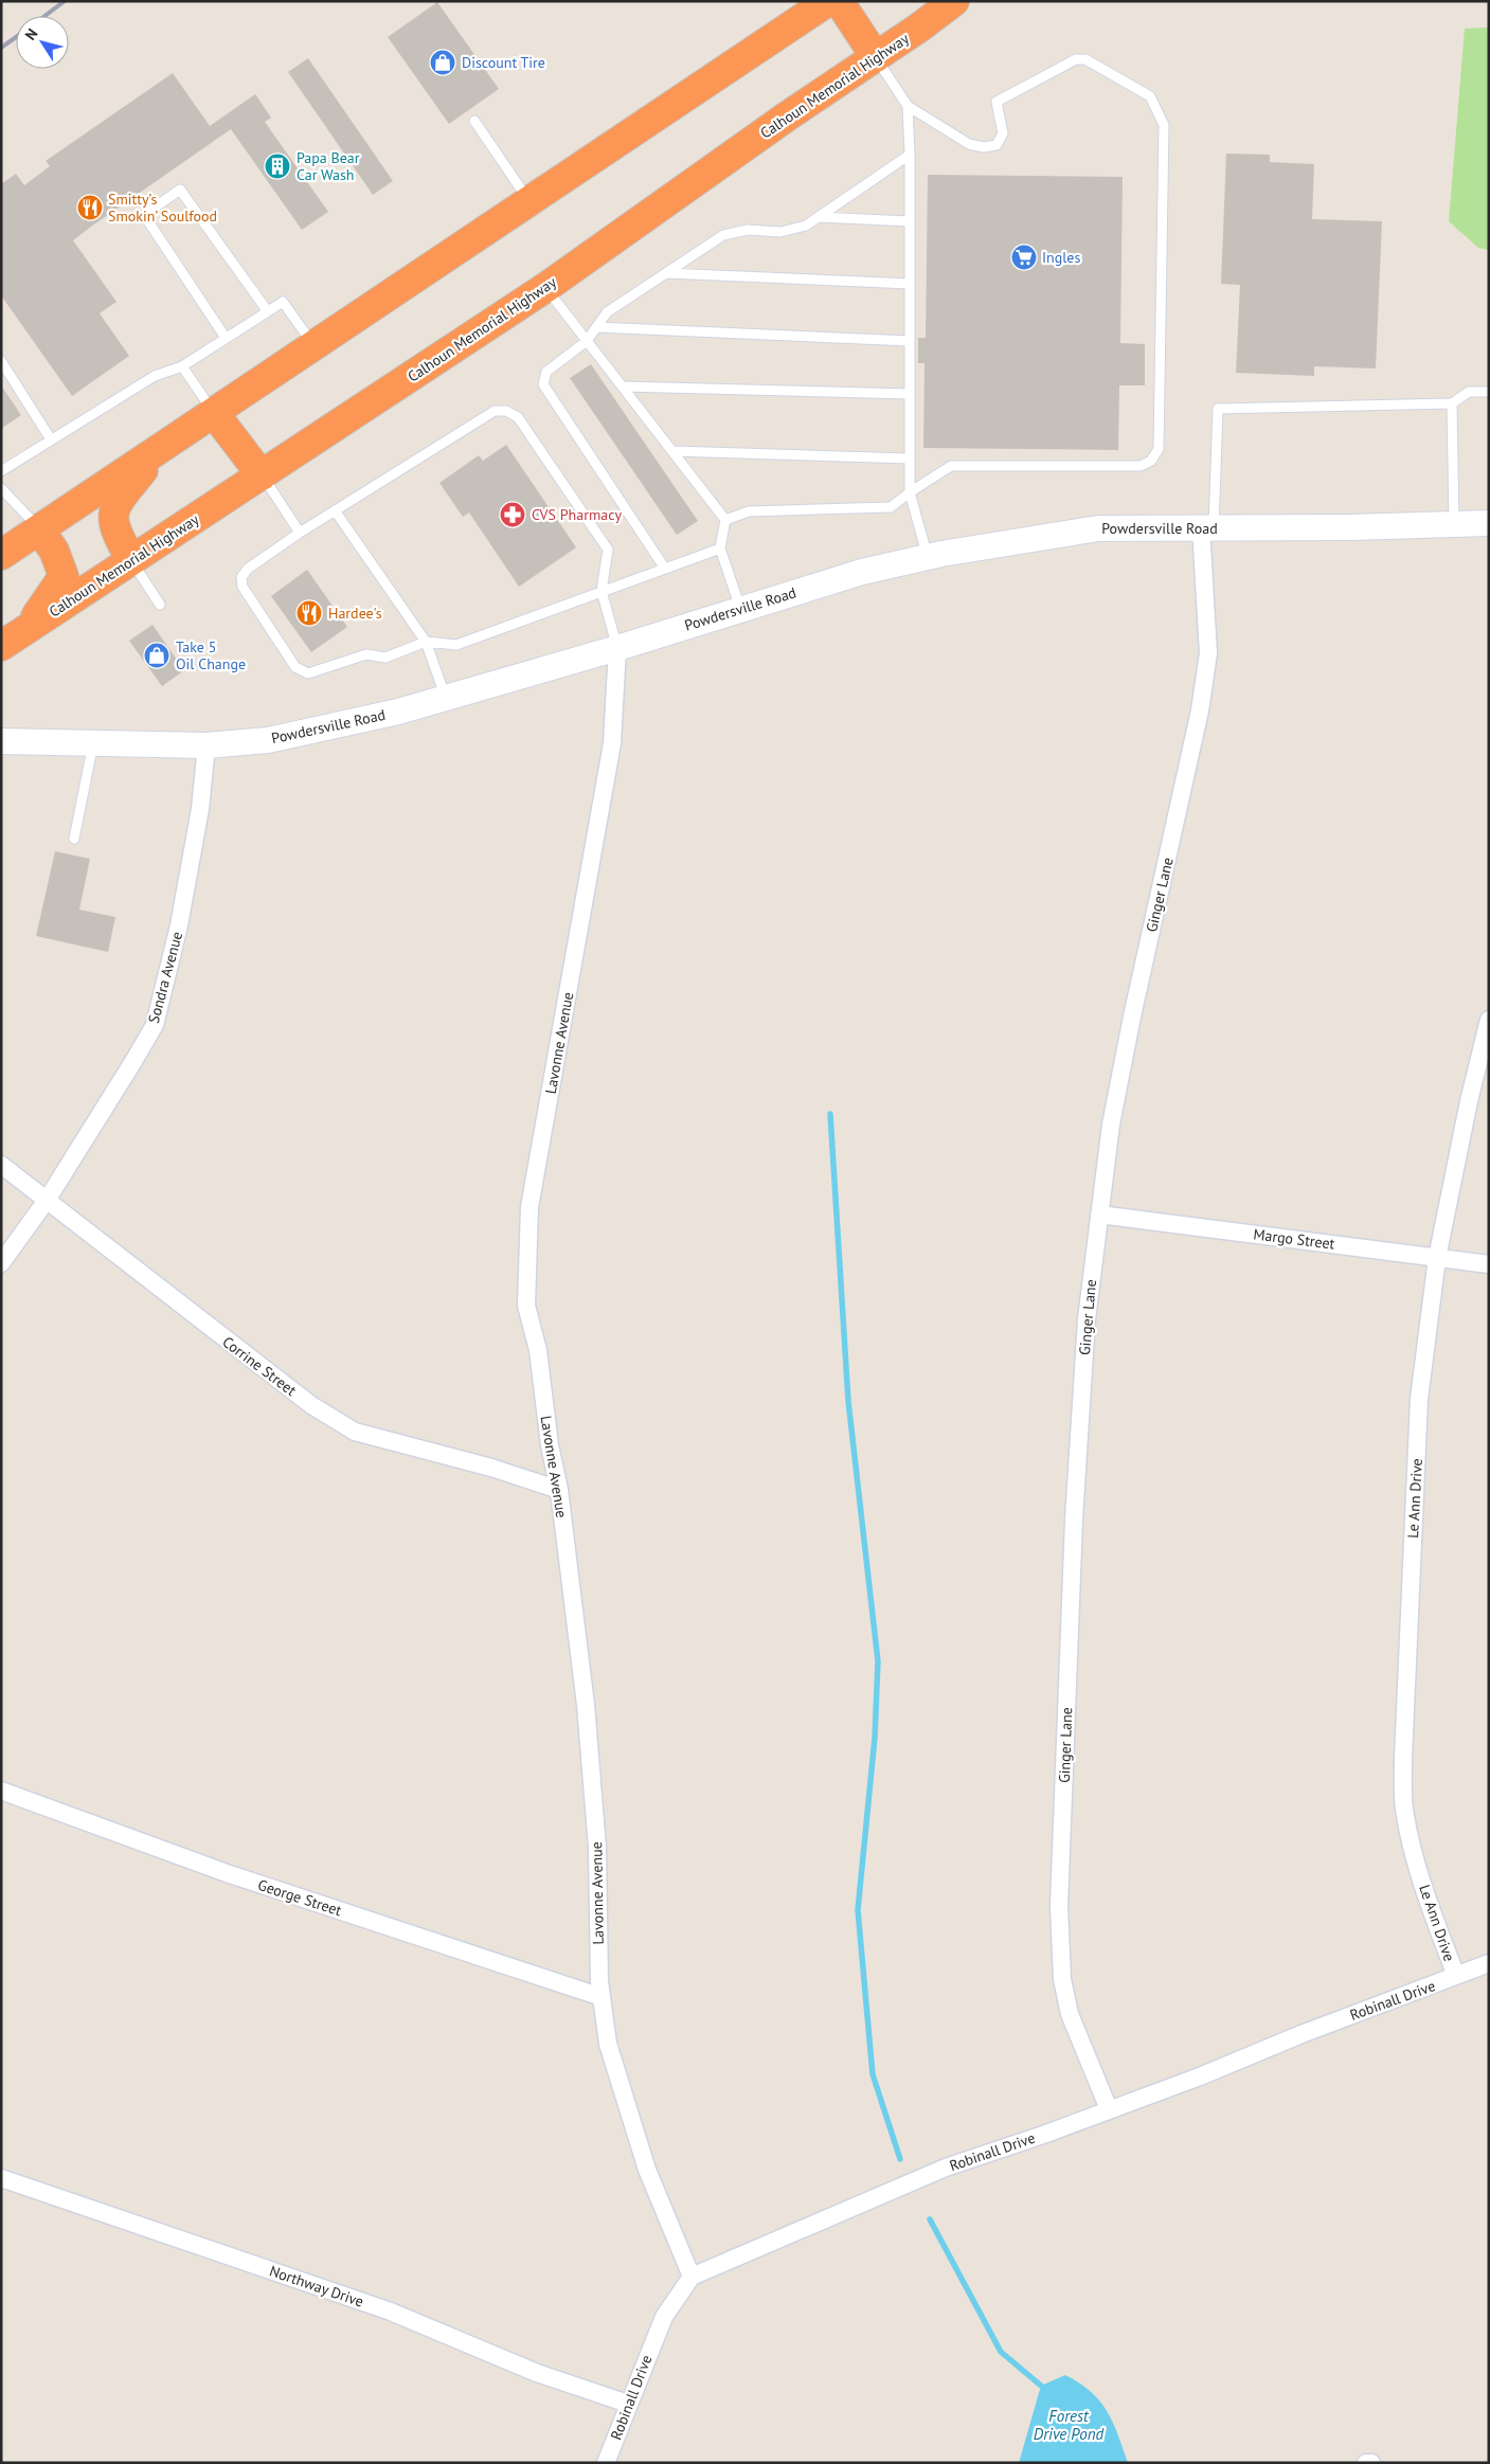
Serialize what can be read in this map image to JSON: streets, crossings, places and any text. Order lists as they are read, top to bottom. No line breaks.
{"streets":{"highway":["Calhoun Memorial Highway"],"street":["Powdersville Road","Ginger Lane","Sondra Avenue","Lavonne Avenue","Margo Street","Corrine Street","Le Ann Drive","George Street","Robinall Drive","Northway Drive"]},"crossings":[["Powdersville Road","Ginger Lane"],["Powdersville Road","Sondra Avenue"],["Powdersville Road","Lavonne Avenue"],["Ginger Lane","Margo Street"],["Ginger Lane","Robinall Drive"],["Sondra Avenue","Corrine Street"],["Lavonne Avenue","Corrine Street"],["Lavonne Avenue","George Street"],["Lavonne Avenue","Robinall Drive"],["Margo Street","Le Ann Drive"],["Le Ann Drive","Robinall Drive"],["Robinall Drive","Northway Drive"]],"water":["Forest Drive Pond"],"places":{"shop":["Discount Tire","Take 5 Oil Change"],"building":["Papa Bear Car Wash"],"restaurant":["Smitty’s Smokin’ Soulfood","Hardee's"],"supermarket":["Ingles"],"pharmacy":["CVS Pharmacy"]},"north":"top left"}
